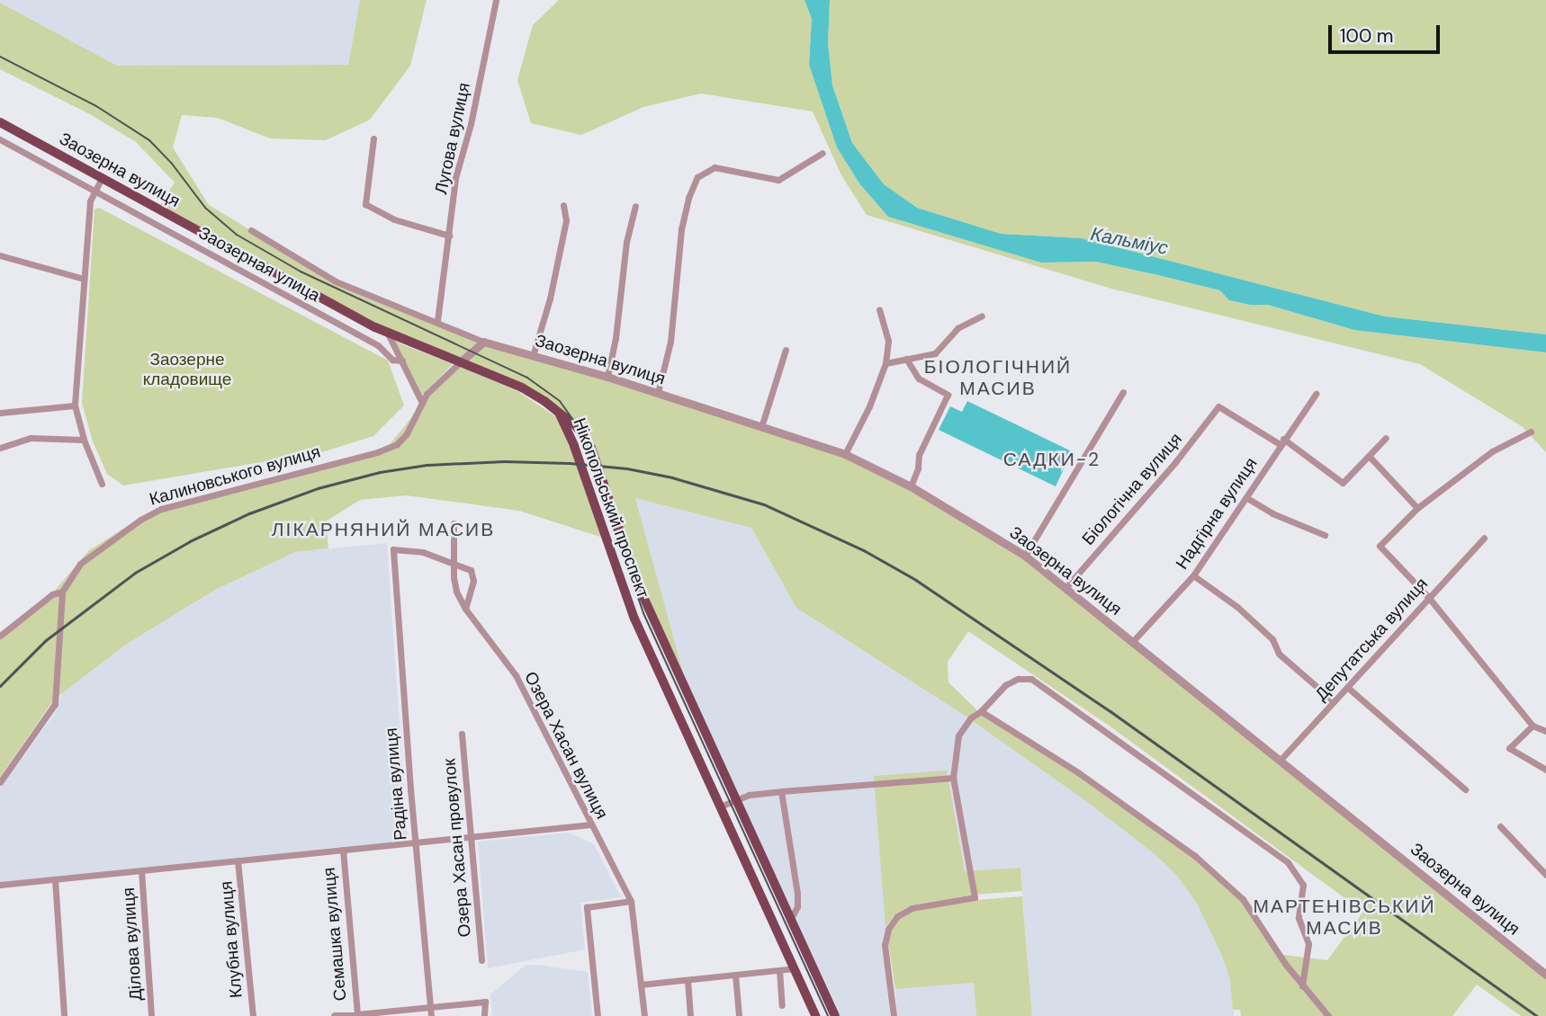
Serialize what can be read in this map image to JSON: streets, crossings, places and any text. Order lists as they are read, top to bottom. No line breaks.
{"streets":{"main road":["Заозерна вулиця","Нікопольський проспект"],"street":["Лугова вулиця","Заозерная улица","Калиновського вулиця","Біологічна вулиця","Надгірна вулиця","Депутатська вулиця","Озера Хасан вулиця","Радіна вулиця","Озера Хасан провулок","Семашка вулиця","Клубна вулиця","Ділова вулиця"]},"crossings":[["Лугова вулиця","Заозерна вулиця"],["Заозерна вулиця","Калиновського вулиця"],["Заозерна вулиця","Біологічна вулиця"],["Заозерна вулиця","Нікопольський проспект"],["Заозерна вулиця","Надгірна вулиця"],["Заозерна вулиця","Депутатська вулиця"],["Біологічна вулиця","Надгірна вулиця"],["Озера Хасан вулиця","Радіна вулиця"]],"districts":["БІОЛОГІЧНИЙ МАСИВ","САДКИ-2","ЛІКАРНЯНИЙ МАСИВ","МАРТЕНІВСЬКИЙ МАСИВ"],"water":["Кальміус"],"parks":["Заозерне кладовище"],"scale_bar":"100 m"}
